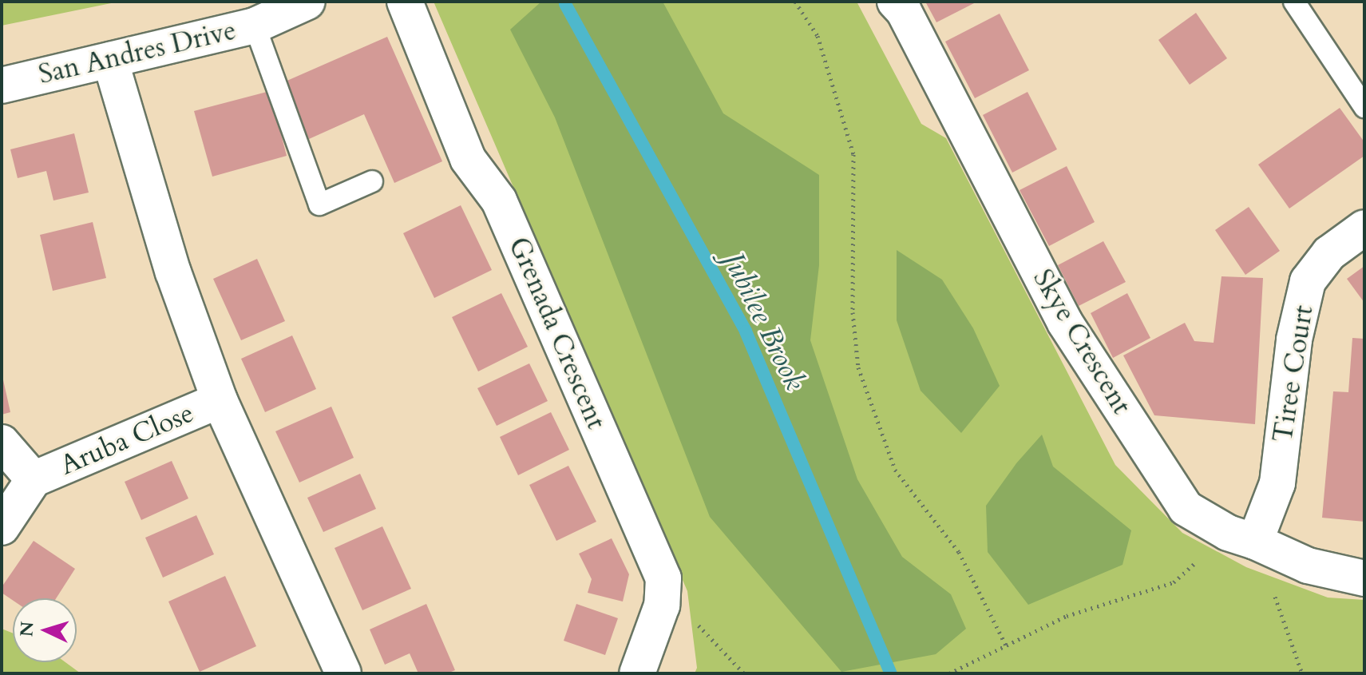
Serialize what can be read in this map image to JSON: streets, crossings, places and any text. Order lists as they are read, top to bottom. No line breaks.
{"streets":{"street":["San Andres Drive","Grenada Crescent","Skye Crescent","Tiree Court","Aruba Close"]},"crossings":[["Skye Crescent","Tiree Court"]],"water":["Jubilee Brook"],"north":"left"}
